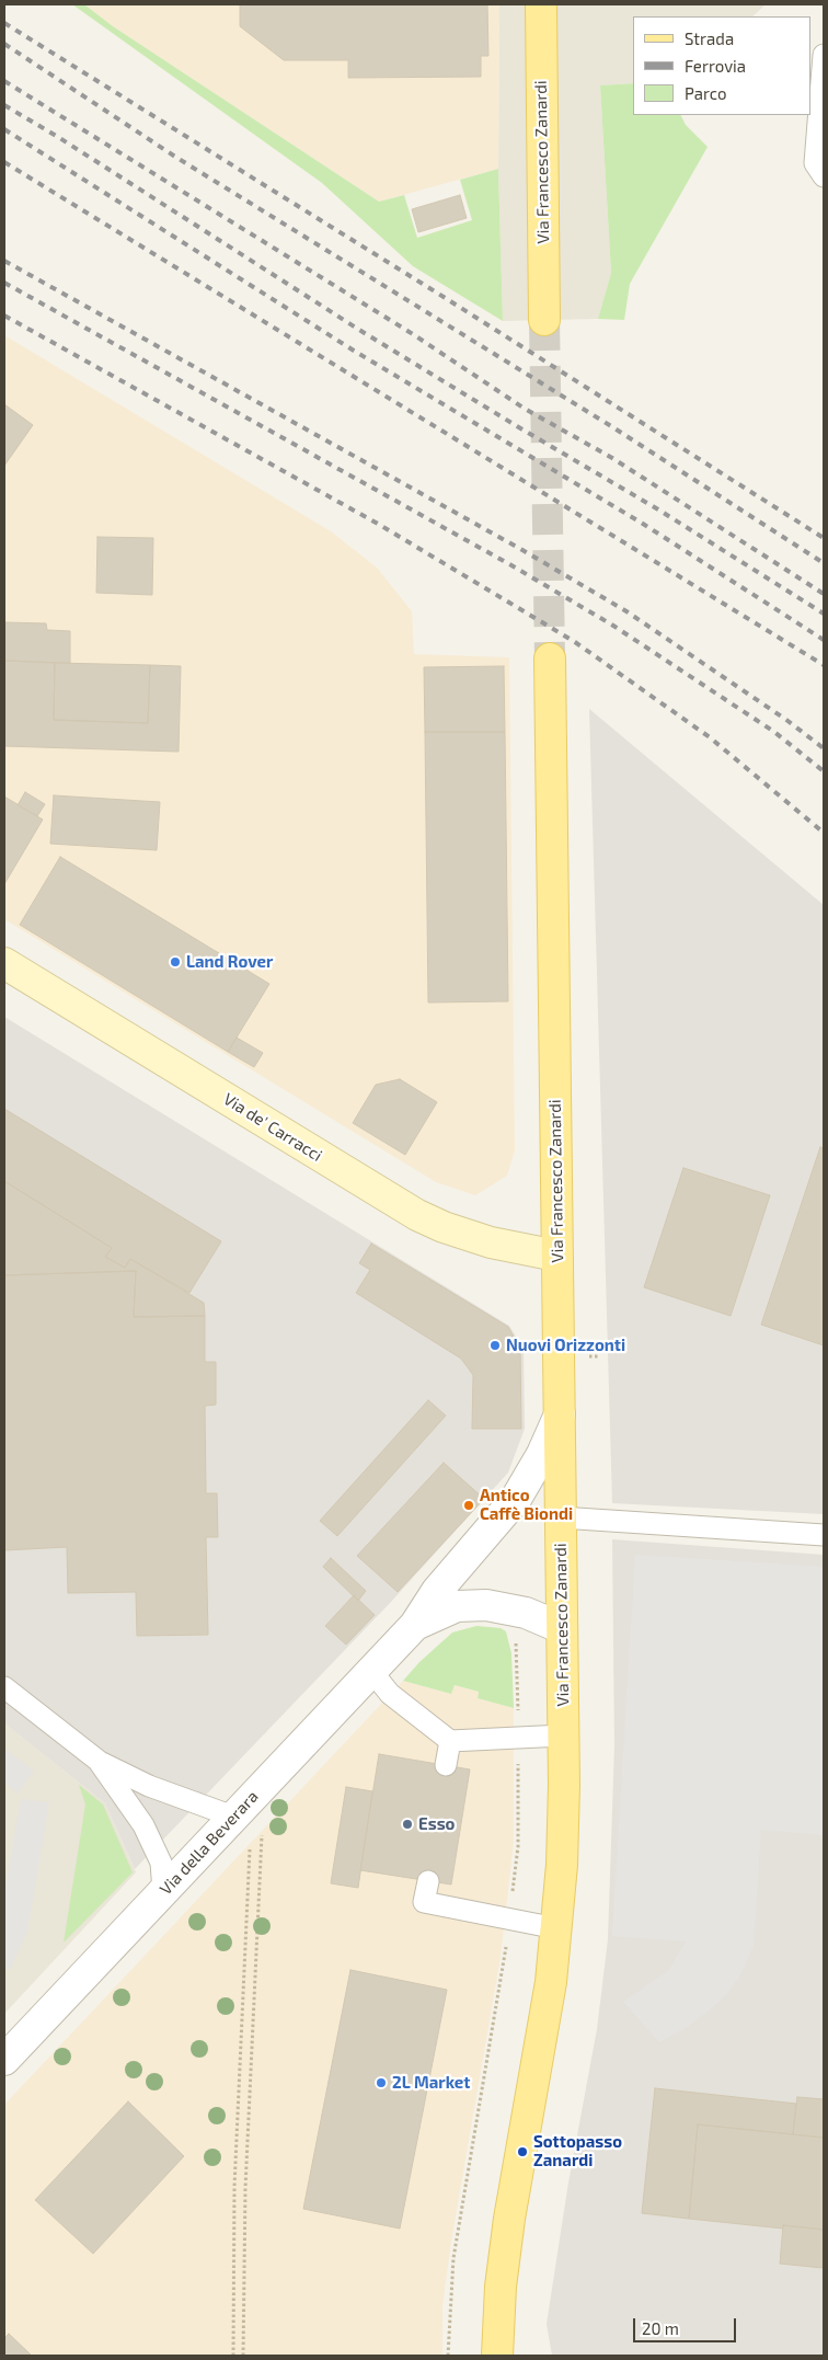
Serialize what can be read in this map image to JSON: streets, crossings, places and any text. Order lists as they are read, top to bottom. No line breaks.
{"streets":{"main road":["Via Francesco Zanardi"],"street":["Via de' Carracci","Via della Beverara"]},"crossings":[["Via Francesco Zanardi","Via de' Carracci"],["Via Francesco Zanardi","Via della Beverara"]],"places":["Land Rover","Nuovi Orizzonti","Antico Caffè Biondi","Esso","2L Market","Sottopasso Zanardi"],"legend":["Strada","Ferrovia","Parco"],"scale_bar":"20 m"}
